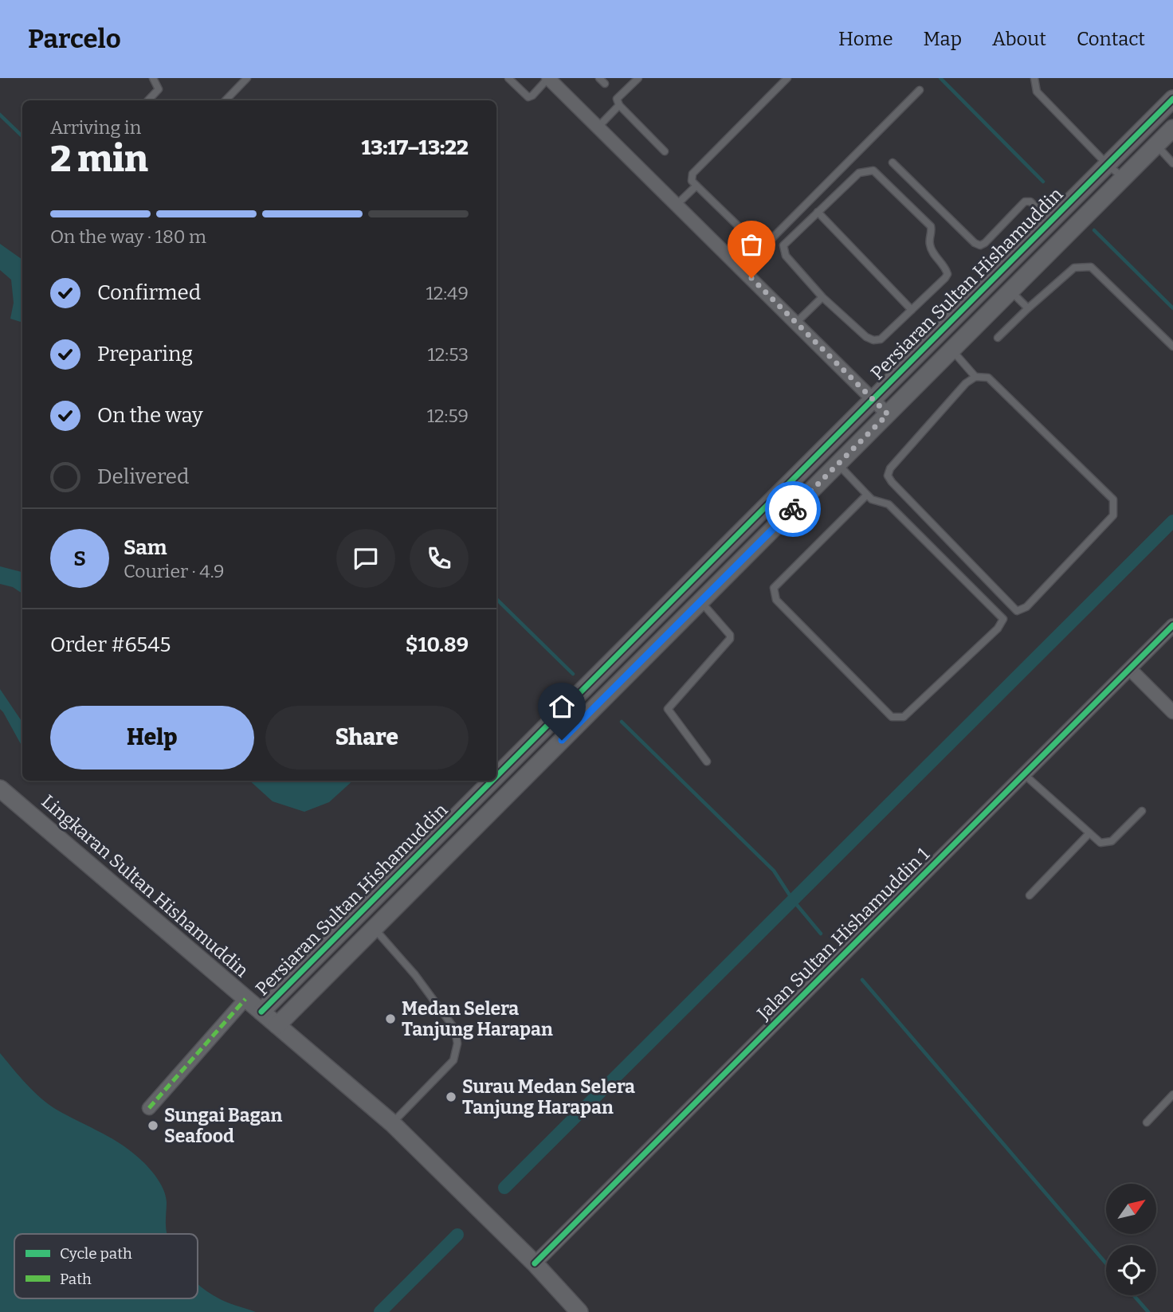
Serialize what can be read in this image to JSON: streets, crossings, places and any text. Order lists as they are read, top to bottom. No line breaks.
{"streets":{"street":["Persiaran Sultan Hishamuddin","Lingkaran Sultan Hishamuddin","Jalan Sultan Hishamuddin 1"]},"crossings":[["Persiaran Sultan Hishamuddin","Lingkaran Sultan Hishamuddin"],["Lingkaran Sultan Hishamuddin","Jalan Sultan Hishamuddin 1"]],"places":["Medan Selera Tanjung Harapan","Surau Medan Selera Tanjung Harapan","Sungai Bagan Seafood"],"legend":["Cycle path","Path"],"north":"top right","page":{"header":"Parcelo","nav":["Home","Map","About","Contact"],"heading":["2 min","Arriving in","13:17–13:22"],"panel":["Sam","Courier · 4.9","Order #6545","$10.89"],"bar":"On the way · 180 m","list":[["Confirmed","12:49"],["Preparing","12:53"],["On the way","12:59"],"Delivered"],"round":"S","buttons":["Help","Share"]}}
